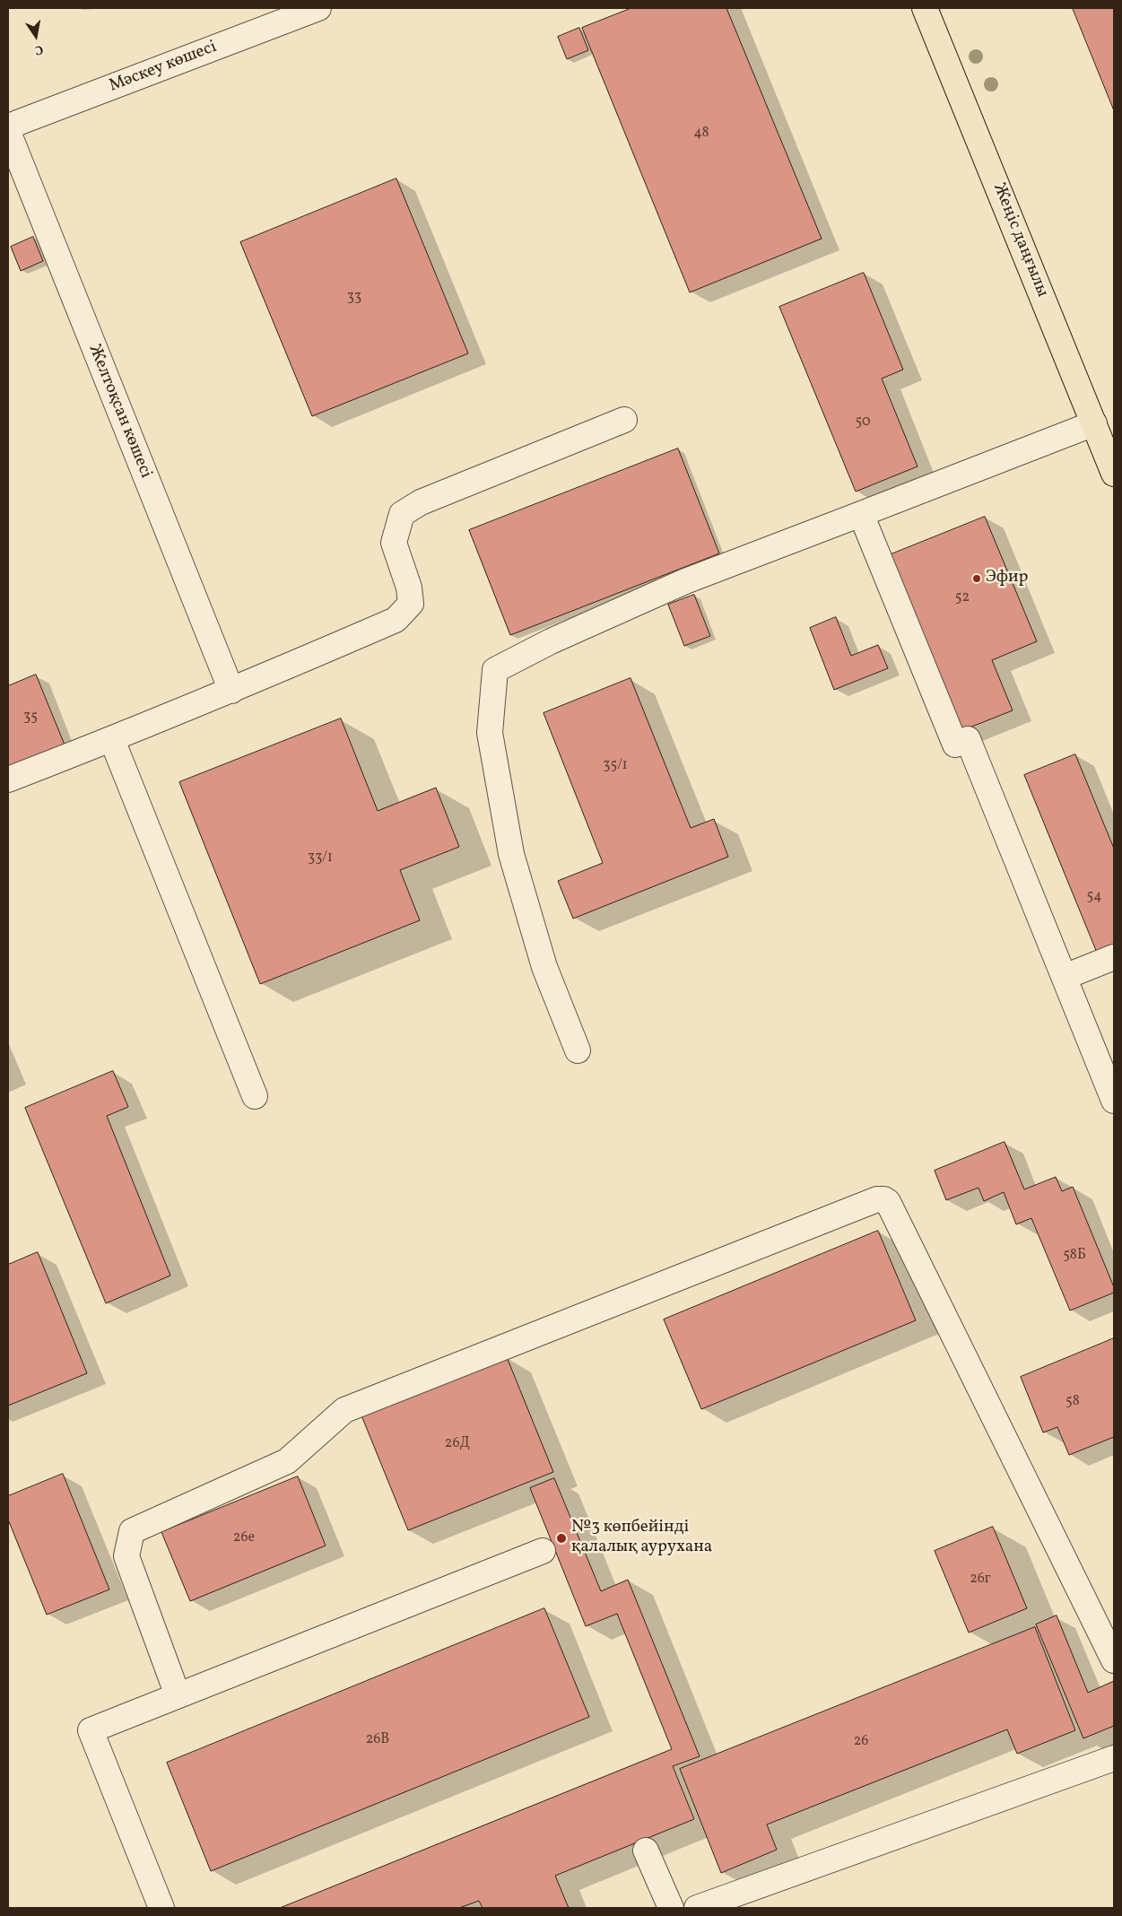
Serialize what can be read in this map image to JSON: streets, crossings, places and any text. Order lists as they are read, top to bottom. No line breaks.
{"streets":{"main road":["Жеңіс даңғылы"],"street":["Мәскеу көшесі","Желтоқсан көшесі"]},"places":["Эфир","№3 көпбейінді қалалық аурухана"],"house_numbers":["48","33","50","52","35","35/1","33/1","54","58Б","58","26Д","26е","26г","26В","26"],"north":"bottom"}
